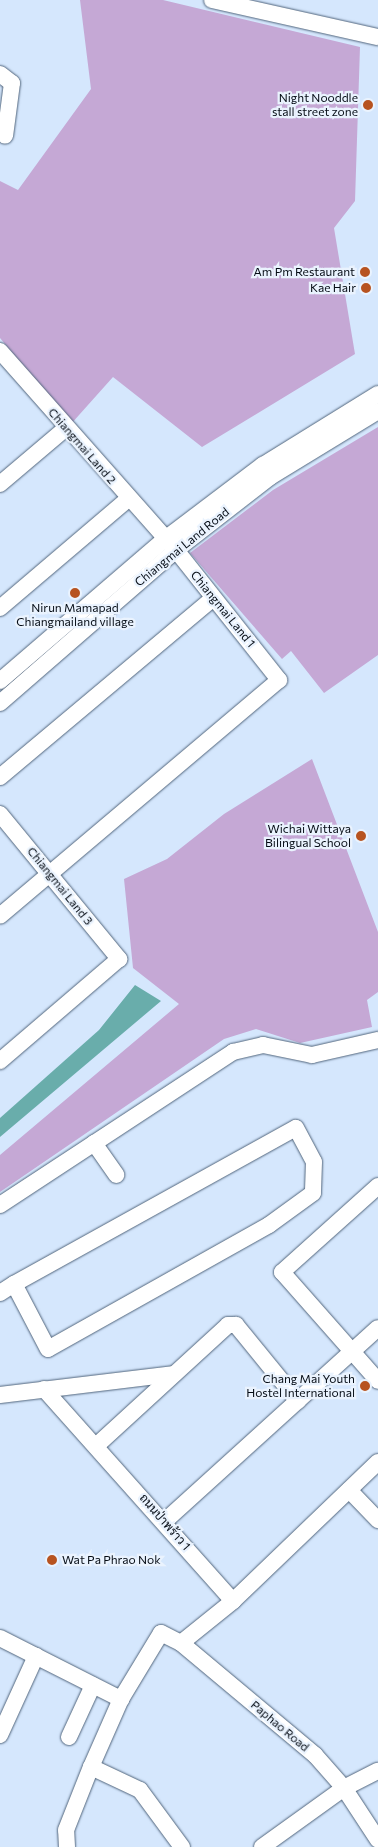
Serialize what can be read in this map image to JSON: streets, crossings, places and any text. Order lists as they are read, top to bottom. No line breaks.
{"streets":{"street":["Chiangmai Land 2","Chiangmai Land Road","Chiangmai Land 1","Chiangmai Land 3","ถนนป่าพร้าว 1","Paphao Road"]},"crossings":[["Chiangmai Land 2","Chiangmai Land Road"],["Chiangmai Land 2","Chiangmai Land 1"],["Chiangmai Land Road","Chiangmai Land 1"],["Chiangmai Land 1","Chiangmai Land 3"]],"places":["Night Nooddle stall street zone","Am Pm Restaurant","Kae Hair","Nirun Mamapad Chiangmailand village","Wichai Wittaya Bilingual School","Chang Mai Youth Hostel International","Wat Pa Phrao Nok"]}
